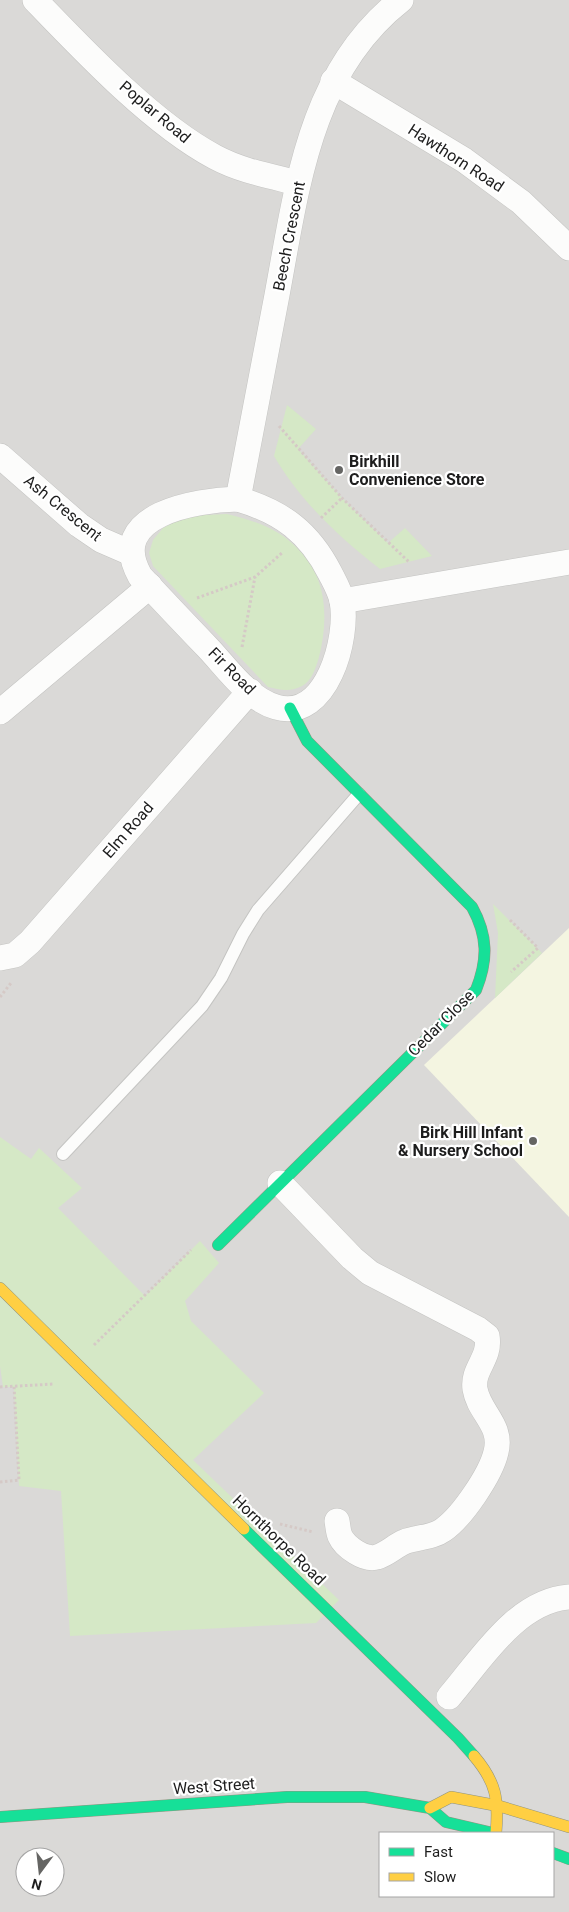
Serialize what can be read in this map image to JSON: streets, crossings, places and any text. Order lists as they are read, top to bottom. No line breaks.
{"streets":{"street":["Poplar Road","Hawthorn Road","Beech Crescent","Ash Crescent","Fir Road","Elm Road","Cedar Close","Hornthorpe Road","West Street"]},"crossings":[["Poplar Road","Beech Crescent"],["Hawthorn Road","Beech Crescent"],["Ash Crescent","Fir Road"],["Fir Road","Elm Road"],["Fir Road","Cedar Close"]],"places":["Birkhill Convenience Store","Birk Hill Infant & Nursery School"],"legend":["Fast","Slow"],"north":"bottom"}
